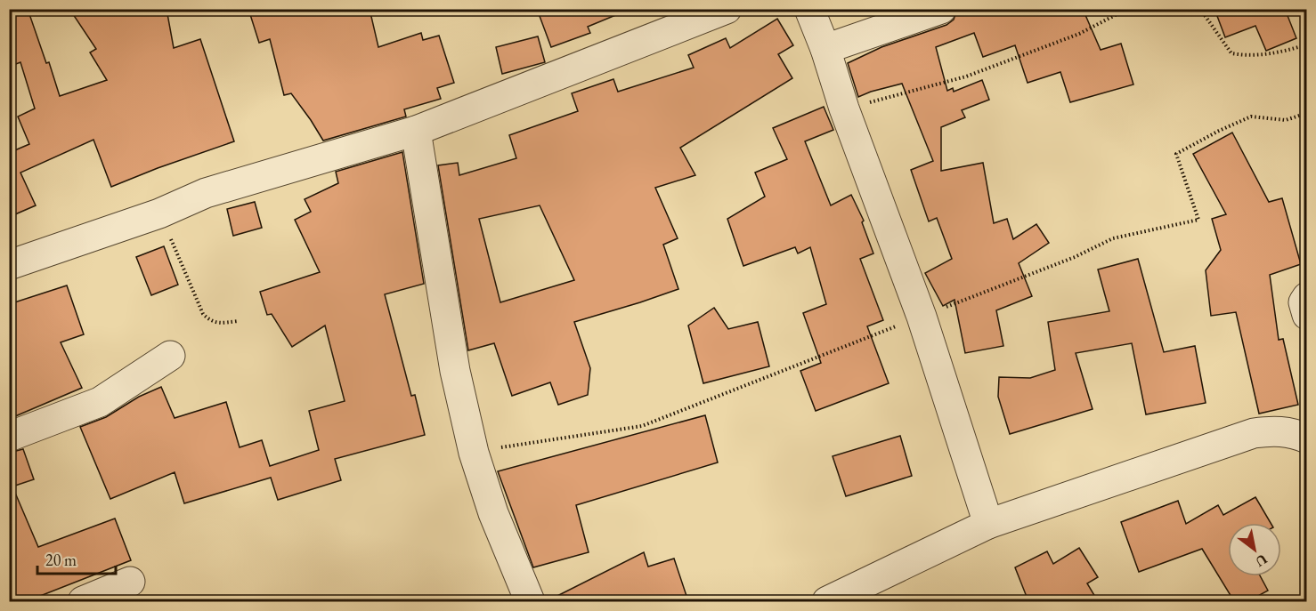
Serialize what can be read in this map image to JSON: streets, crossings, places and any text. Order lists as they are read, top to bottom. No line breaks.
{"scale_bar":"20 m","north":"bottom right"}
